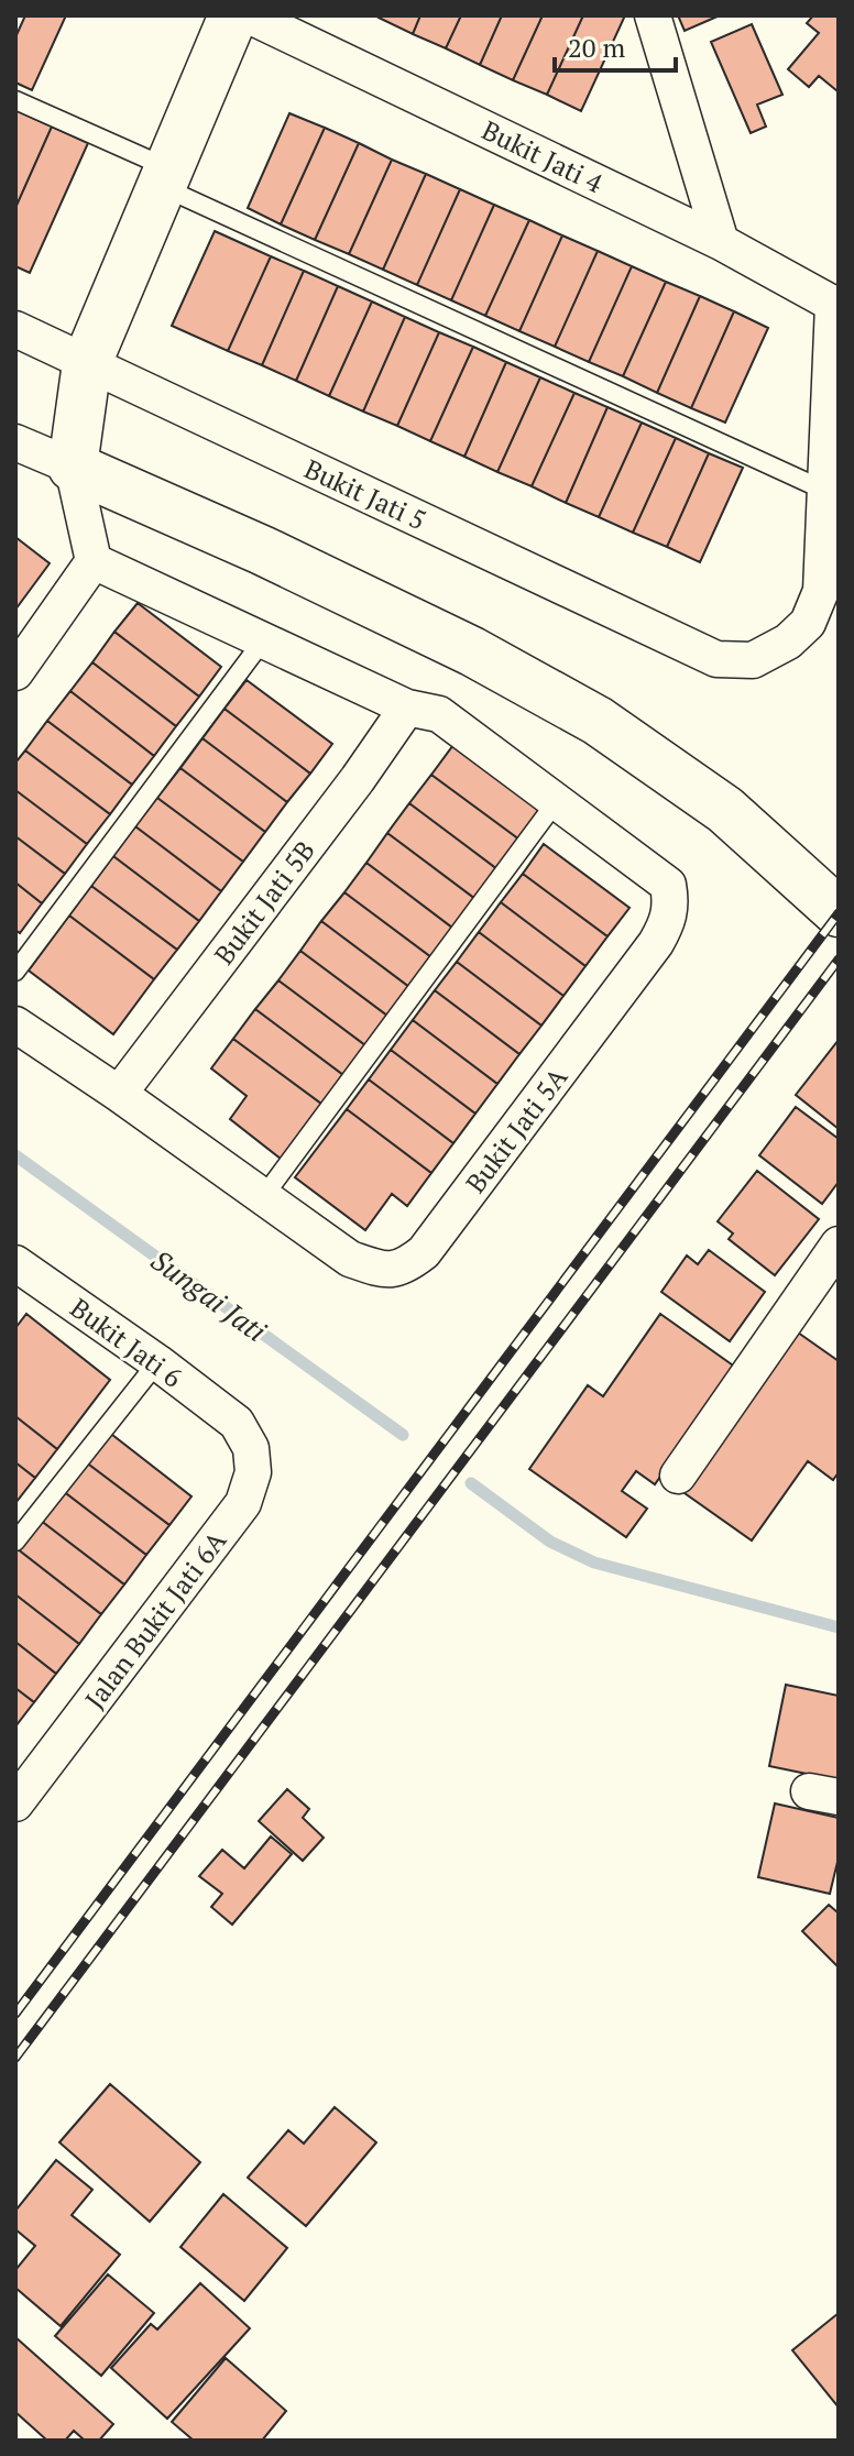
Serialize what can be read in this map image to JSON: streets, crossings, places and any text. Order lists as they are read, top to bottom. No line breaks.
{"streets":{"street":["Bukit Jati 4","Bukit Jati 5","Bukit Jati 5B","Bukit Jati 5A","Bukit Jati 6","Jalan Bukit Jati 6A"]},"crossings":[["Bukit Jati 6","Jalan Bukit Jati 6A"]],"water":["Sungai Jati"],"scale_bar":"20 m"}
